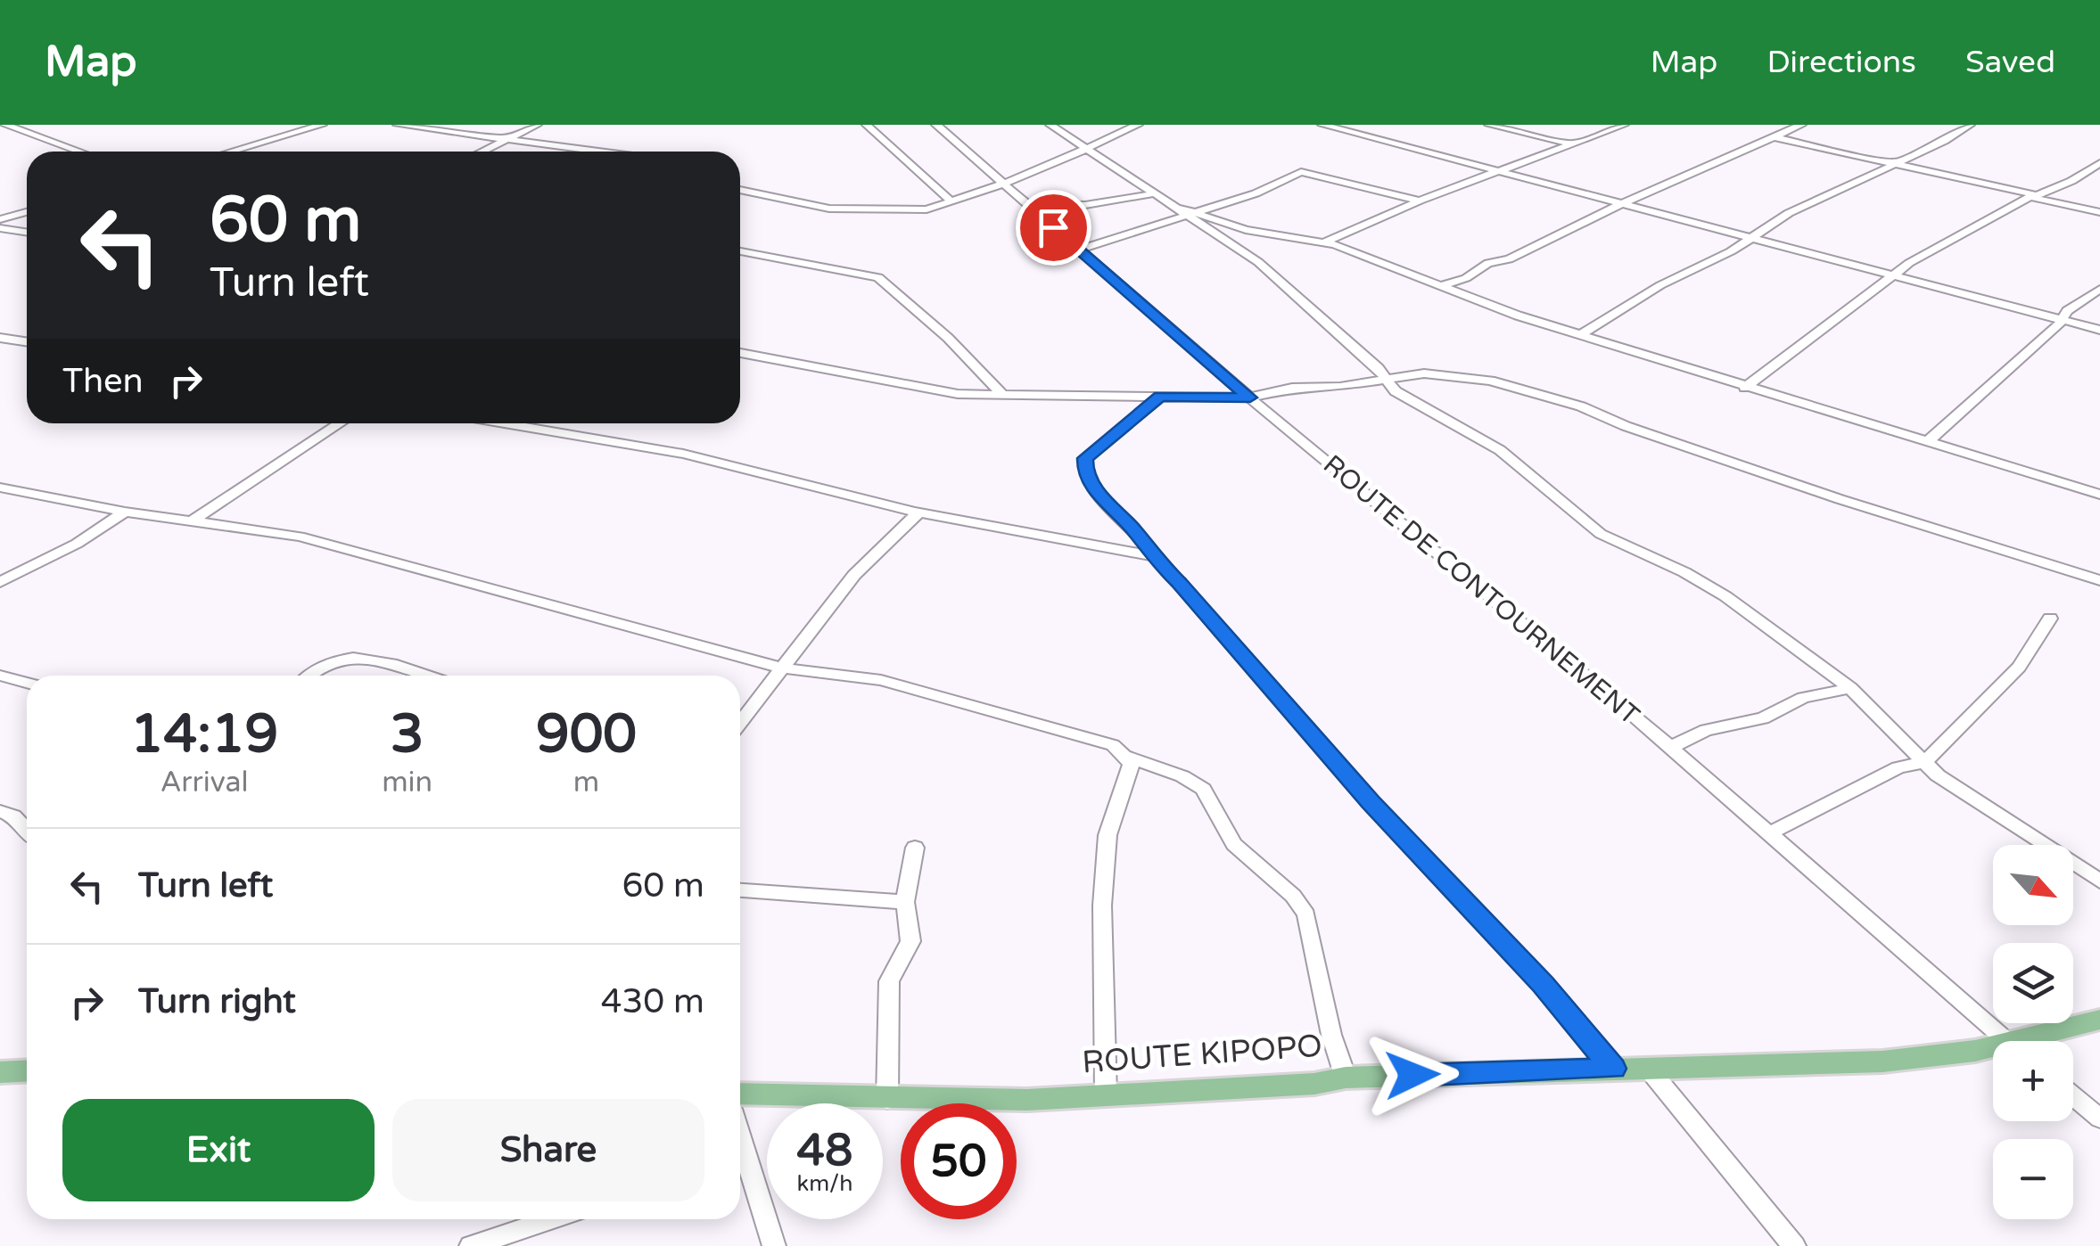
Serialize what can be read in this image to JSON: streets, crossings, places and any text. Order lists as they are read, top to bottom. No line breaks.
{"streets":{"main road":["ROUTE KIPOPO"],"street":["ROUTE DE CONTOURNEMENT"]},"north":"bottom right","page":{"header":"Map","nav":["Map","Directions","Saved"],"turn":["60 m","Turn left"],"then":"Then","eta":["14:19","Arrival","3","min","900","m"],"list":[{"name":"Turn left","value":"60 m"},{"name":"Turn right","value":"430 m"}],"map_buttons":["+","−"],"buttons":["Exit","Share"],"speed":"48 km/h","limit":"50"}}
